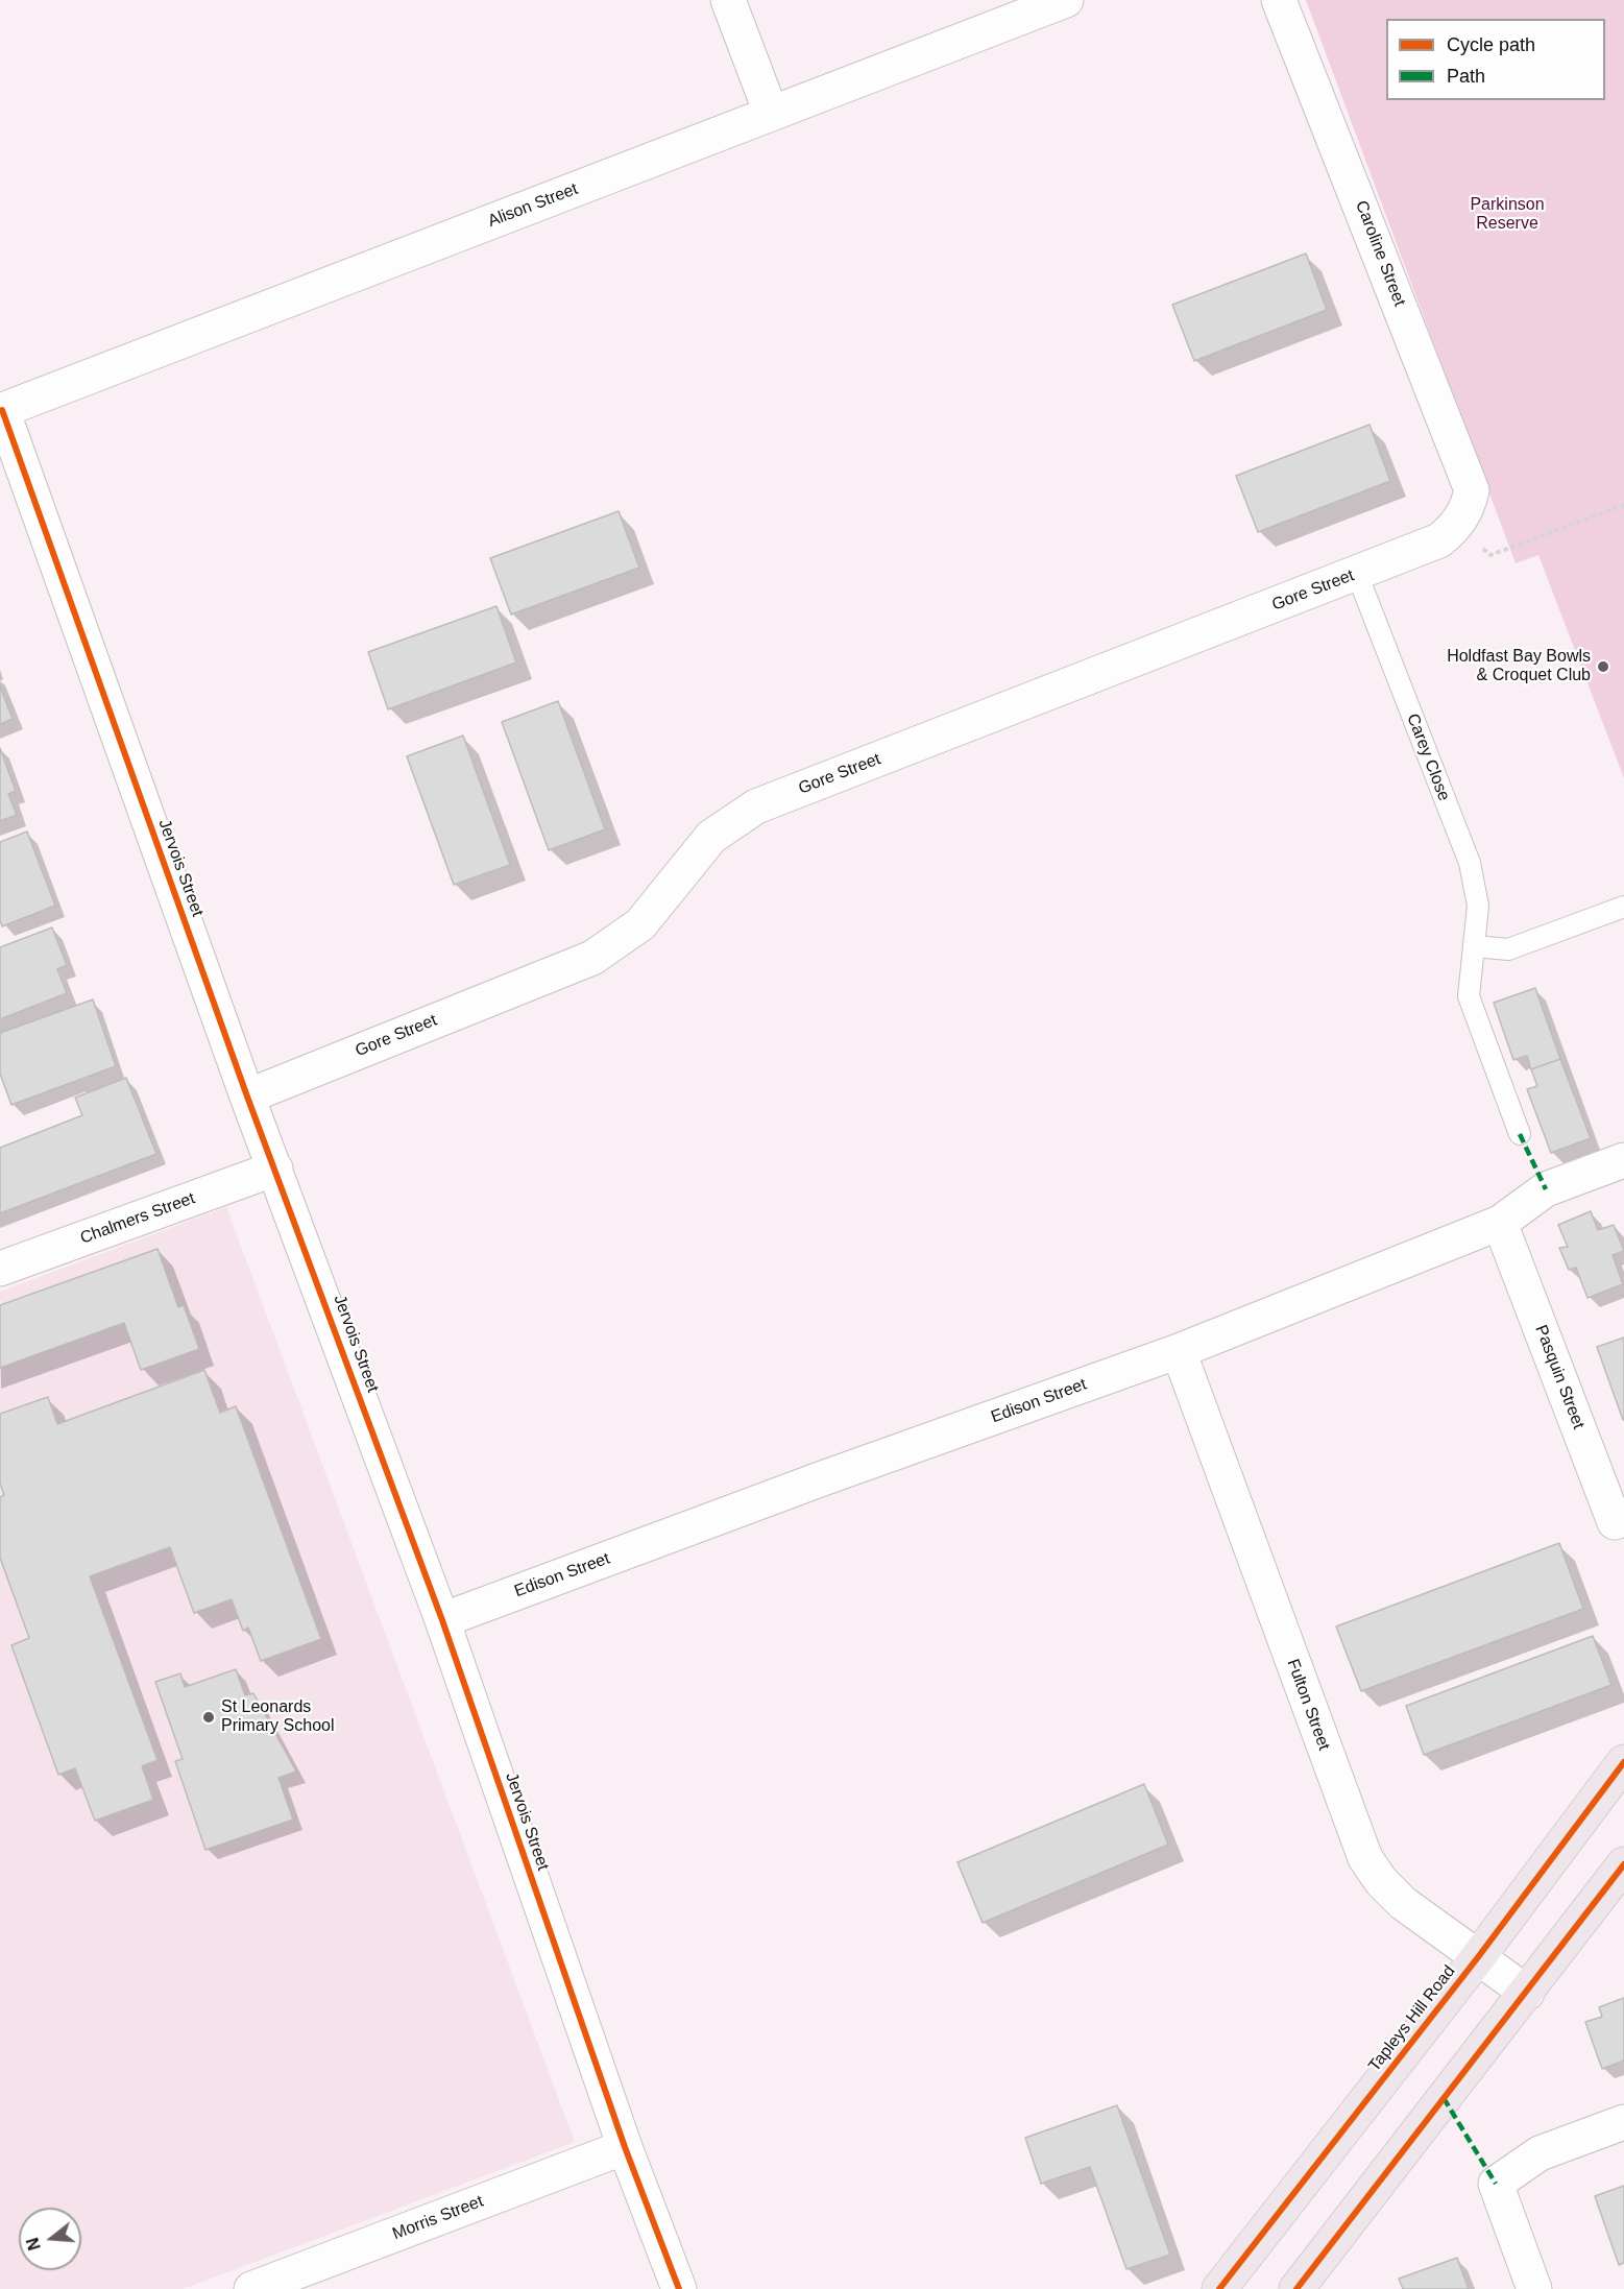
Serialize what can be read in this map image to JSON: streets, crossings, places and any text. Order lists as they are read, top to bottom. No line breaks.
{"streets":{"main road":["Tapleys Hill Road"],"street":["Alison Street","Caroline Street","Gore Street","Jervois Street","Chalmers Street","Pasquin Street","Edison Street","Fulton Street","Morris Street"],"lane":["Carey Close"]},"crossings":[["Alison Street","Jervois Street"],["Caroline Street","Gore Street"],["Gore Street","Carey Close"],["Gore Street","Jervois Street"],["Jervois Street","Chalmers Street"],["Jervois Street","Edison Street"],["Jervois Street","Morris Street"],["Pasquin Street","Edison Street"],["Edison Street","Fulton Street"],["Fulton Street","Tapleys Hill Road"]],"parks":["Parkinson Reserve"],"places":["Holdfast Bay Bowls & Croquet Club","St Leonards Primary School"],"legend":["Cycle path","Path"],"north":"left"}
